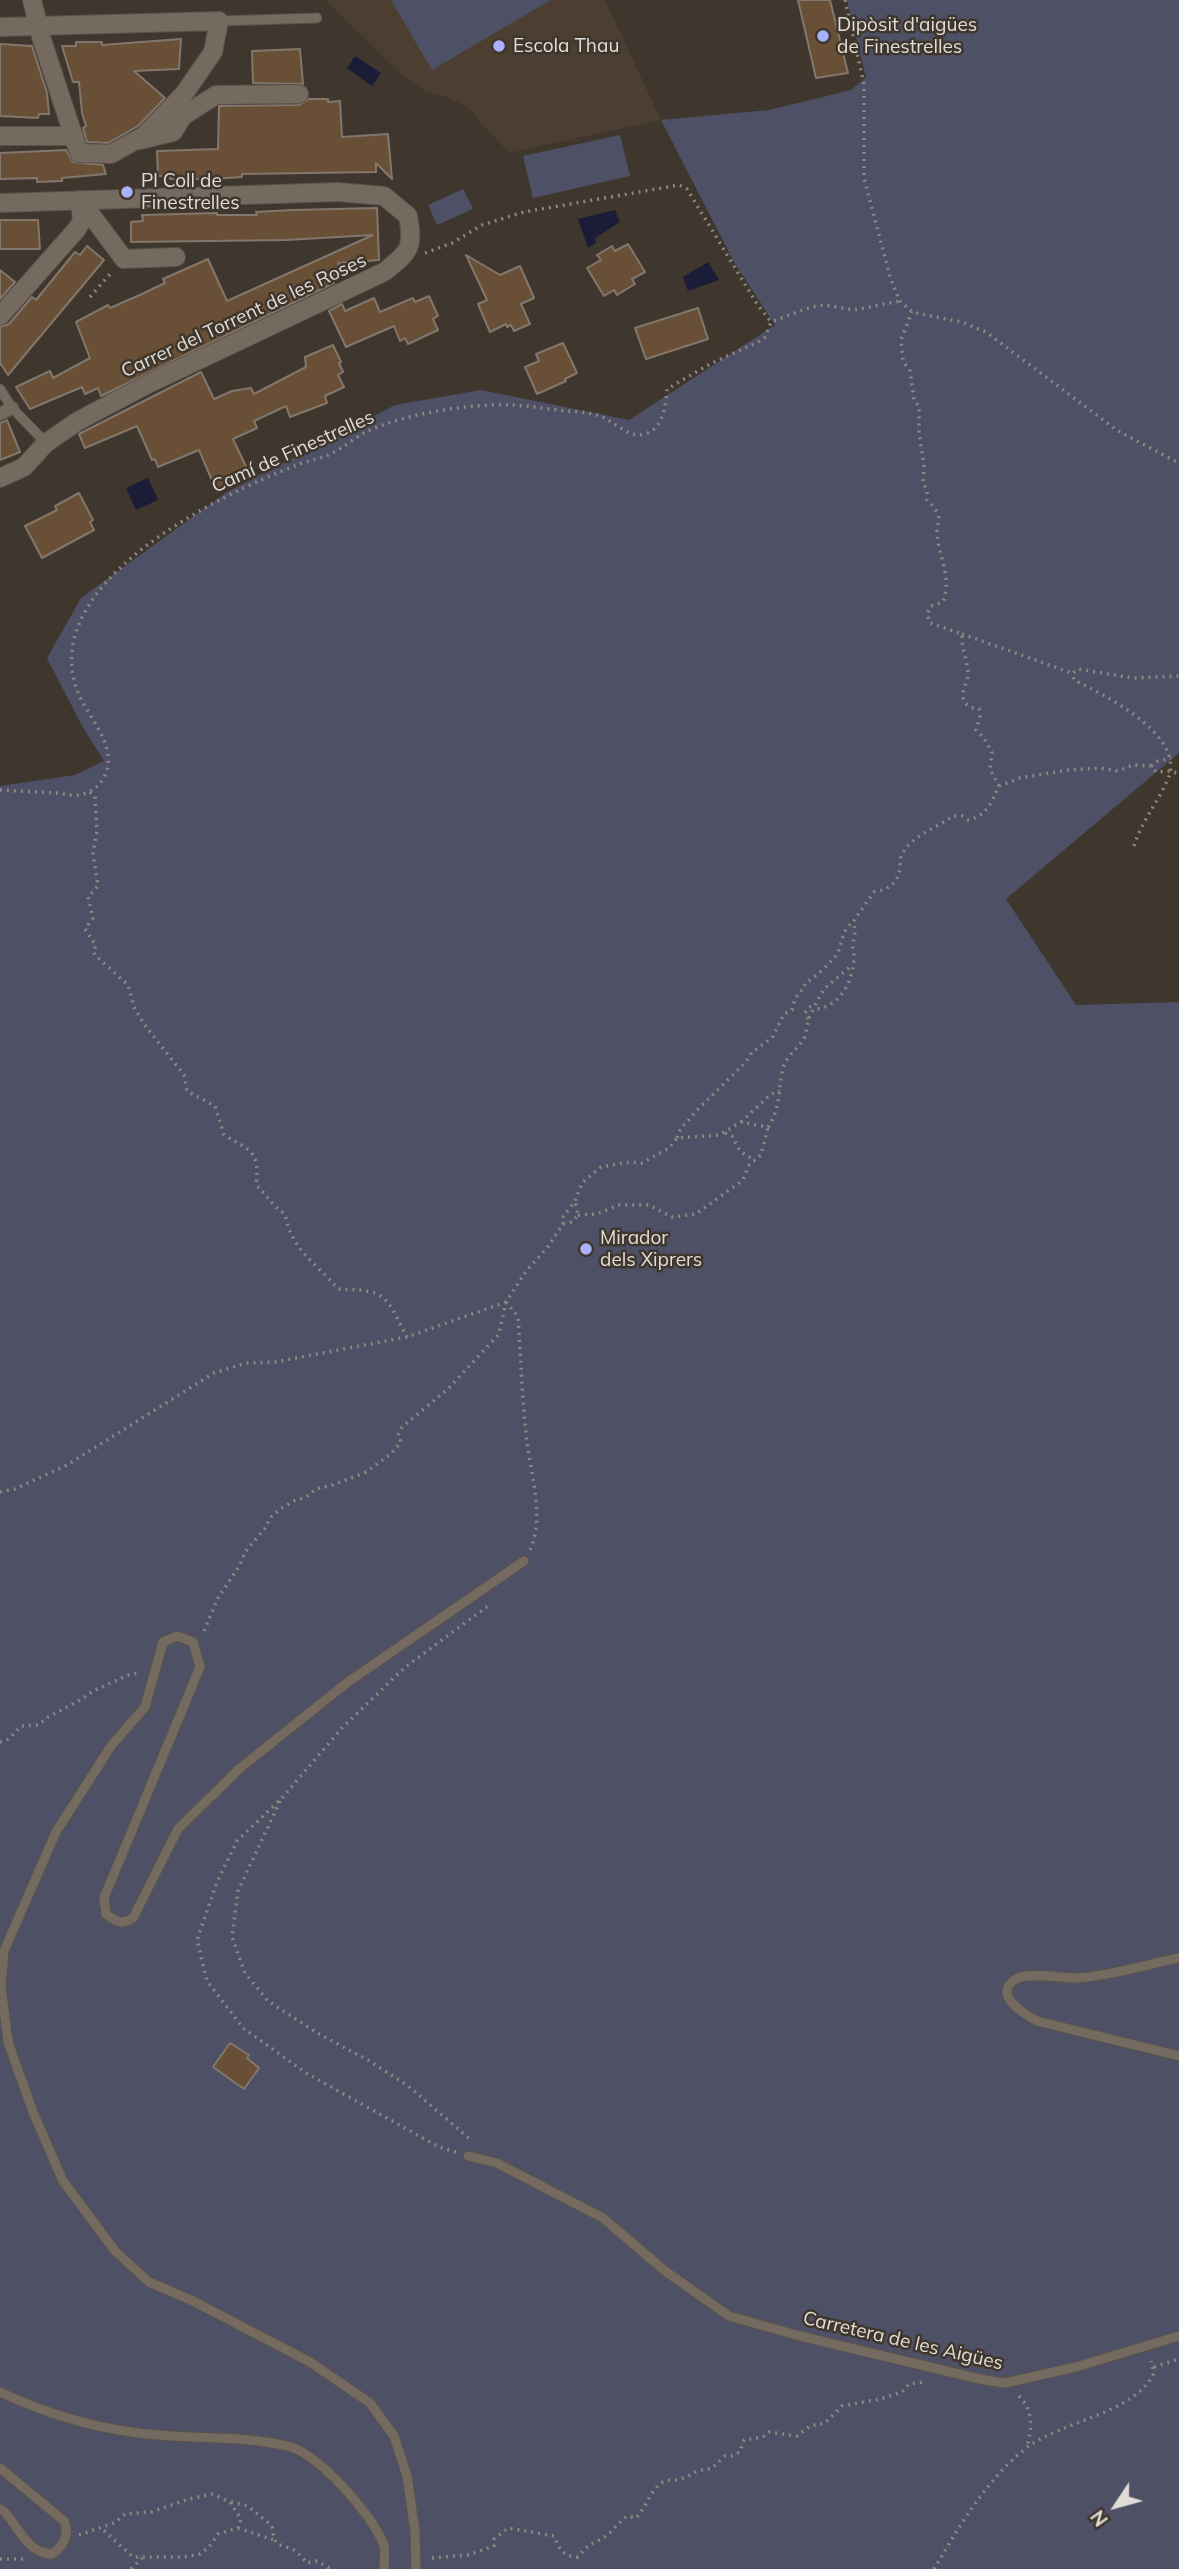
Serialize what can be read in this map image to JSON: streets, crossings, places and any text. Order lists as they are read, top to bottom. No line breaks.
{"streets":{"street":["Carrer del Torrent de les Roses"],"lane":["Carretera de les Aigües"],"path":["Camí de Finestrelles"]},"places":["Dipòsit d'aigües de Finestrelles","Escola Thau","Pl Coll de Finestrelles","Mirador dels Xiprers"],"north":"bottom left"}
